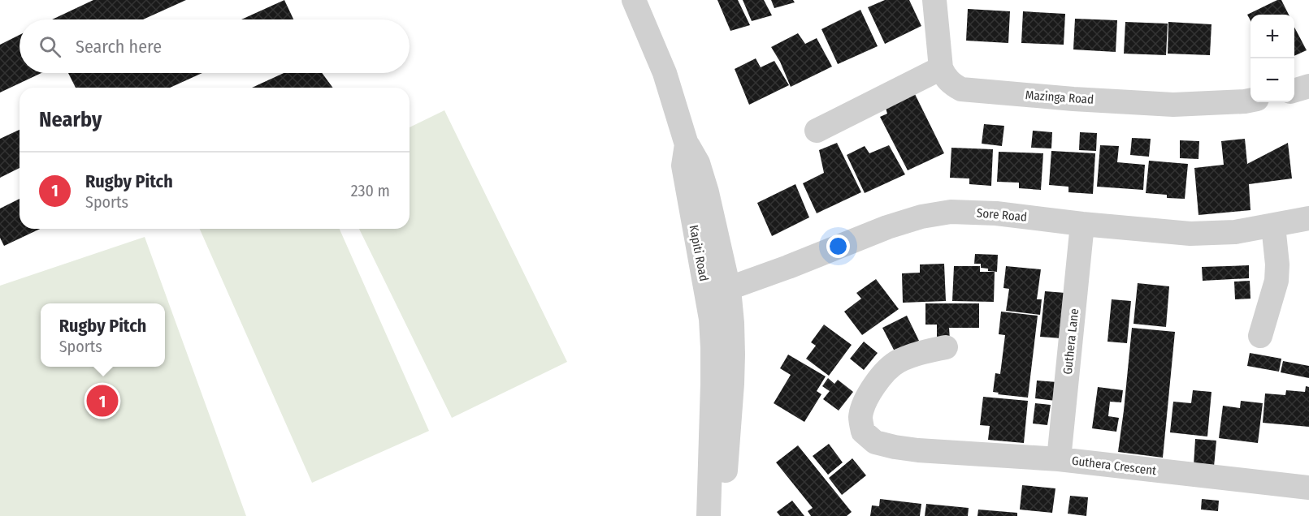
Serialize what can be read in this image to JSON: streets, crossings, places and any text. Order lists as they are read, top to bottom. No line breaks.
{"streets":{"street":["Mazinga Road","Sore Road","Kapiti Road","Guthera Lane","Guthera Crescent"]},"crossings":[["Sore Road","Kapiti Road"],["Sore Road","Guthera Lane"],["Guthera Lane","Guthera Crescent"]],"page":{"map_buttons":["+","−"],"search":"Search here","heading":"Nearby","list":[{"mark":"1","name":"Rugby Pitch","note":"Sports","value":"230 m"}],"popup":["Rugby Pitch","Sports"],"pins":"1"}}
